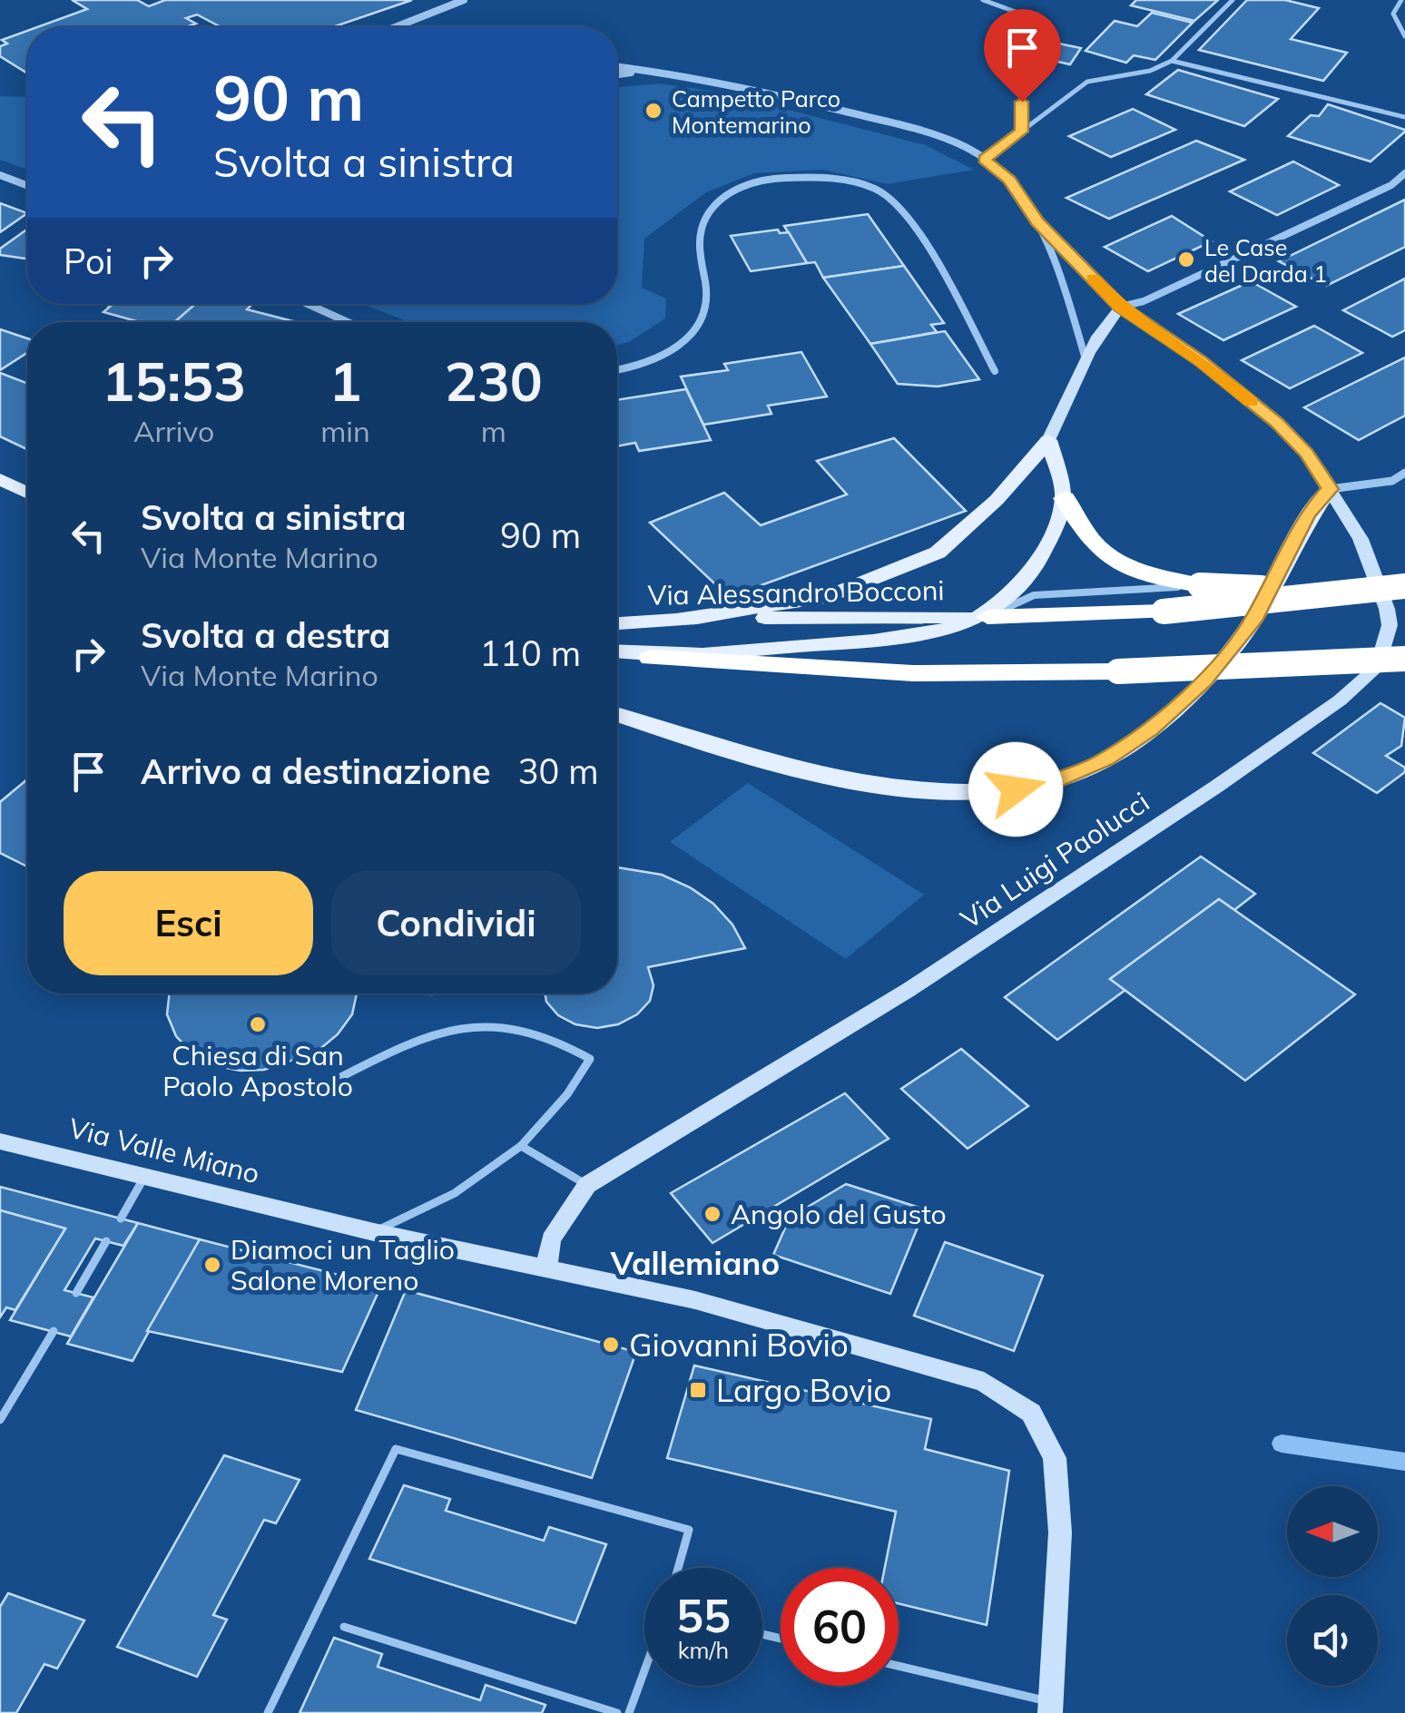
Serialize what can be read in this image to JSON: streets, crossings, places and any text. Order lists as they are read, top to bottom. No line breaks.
{"streets":{"main road":["Via Alessandro Bocconi"],"street":["Via Luigi Paolucci","Via Valle Miano"]},"districts":["Vallemiano"],"places":{"other":["Campetto Parco Montemarino","Le Case del Darda 1","Chiesa di San Paolo Apostolo","Angolo del Gusto","Diamoci un Taglio Salone Moreno","Giovanni Bovio"],"transit":["Largo Bovio"]},"north":"left","page":{"turn":["90 m","Svolta a sinistra"],"then":"Poi","eta":["15:53","Arrivo","1","min","230","m"],"list":[{"name":"Svolta a sinistra","note":"Via Monte Marino","value":"90 m"},{"name":"Svolta a destra","note":"Via Monte Marino","value":"110 m"},{"name":"Arrivo a destinazione","value":"30 m"}],"buttons":["Esci","Condividi"],"speed":"55 km/h","limit":"60"}}
